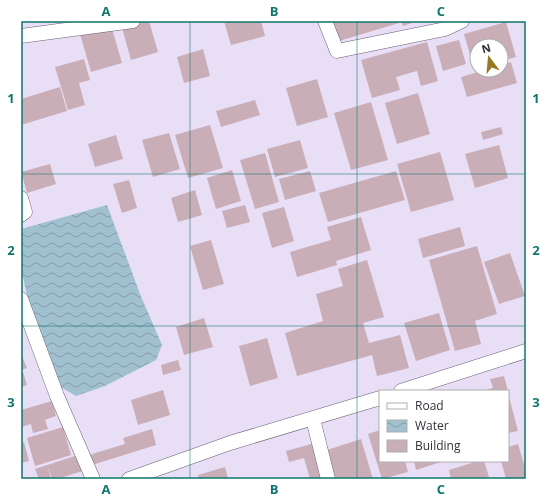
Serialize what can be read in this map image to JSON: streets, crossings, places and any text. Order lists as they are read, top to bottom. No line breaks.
{"legend":["Road","Water","Building"],"north":"top","grid":{"columns":["A","B","C"],"rows":["1","2","3"]}}
